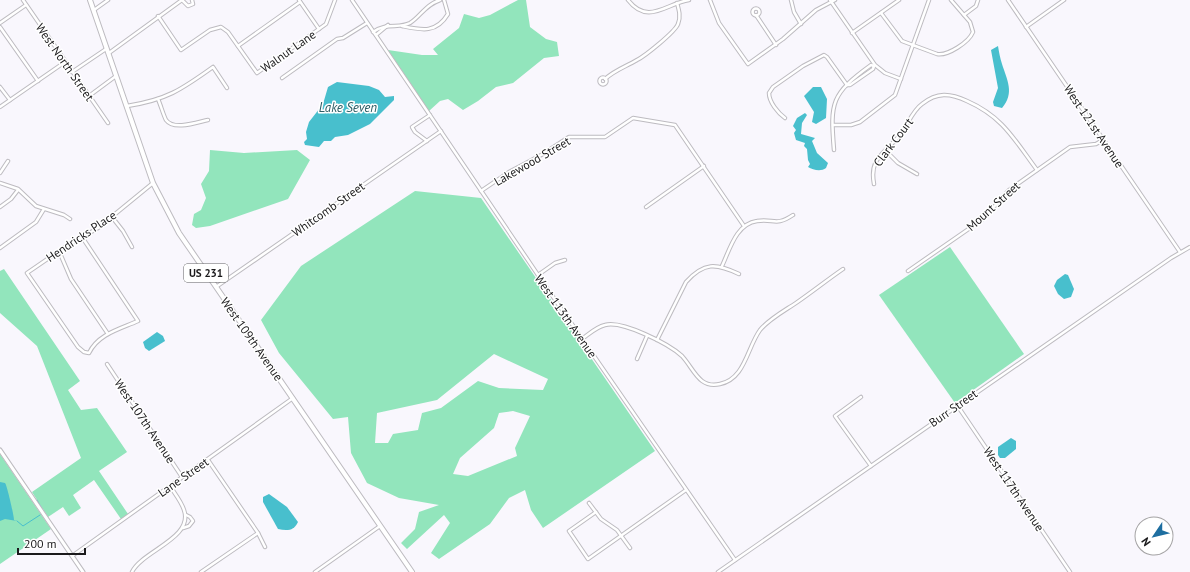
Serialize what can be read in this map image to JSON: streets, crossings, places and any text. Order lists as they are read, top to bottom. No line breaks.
{"streets":{"main road":["US 231","West 109th Avenue"],"street":["Walnut Lane","West North Street","West 121st Avenue","Clark Court","Lakewood Street","Mount Street","Whitcomb Street","Hendricks Place","West 113th Avenue","Burr Street","West 107th Avenue","Lane Street","West 117th Avenue"]},"crossings":[["West 121st Avenue","Mount Street"],["West 121st Avenue","Burr Street"],["Clark Court","Mount Street"],["Lakewood Street","West 113th Avenue"],["Whitcomb Street","West 113th Avenue"],["Whitcomb Street","West 109th Avenue"],["Hendricks Place","West 109th Avenue"],["West 113th Avenue","Burr Street"],["West 109th Avenue","Lane Street"],["Burr Street","West 117th Avenue"],["West 107th Avenue","Lane Street"]],"water":["Lake Seven"],"scale_bar":"200 m","north":"bottom left"}
